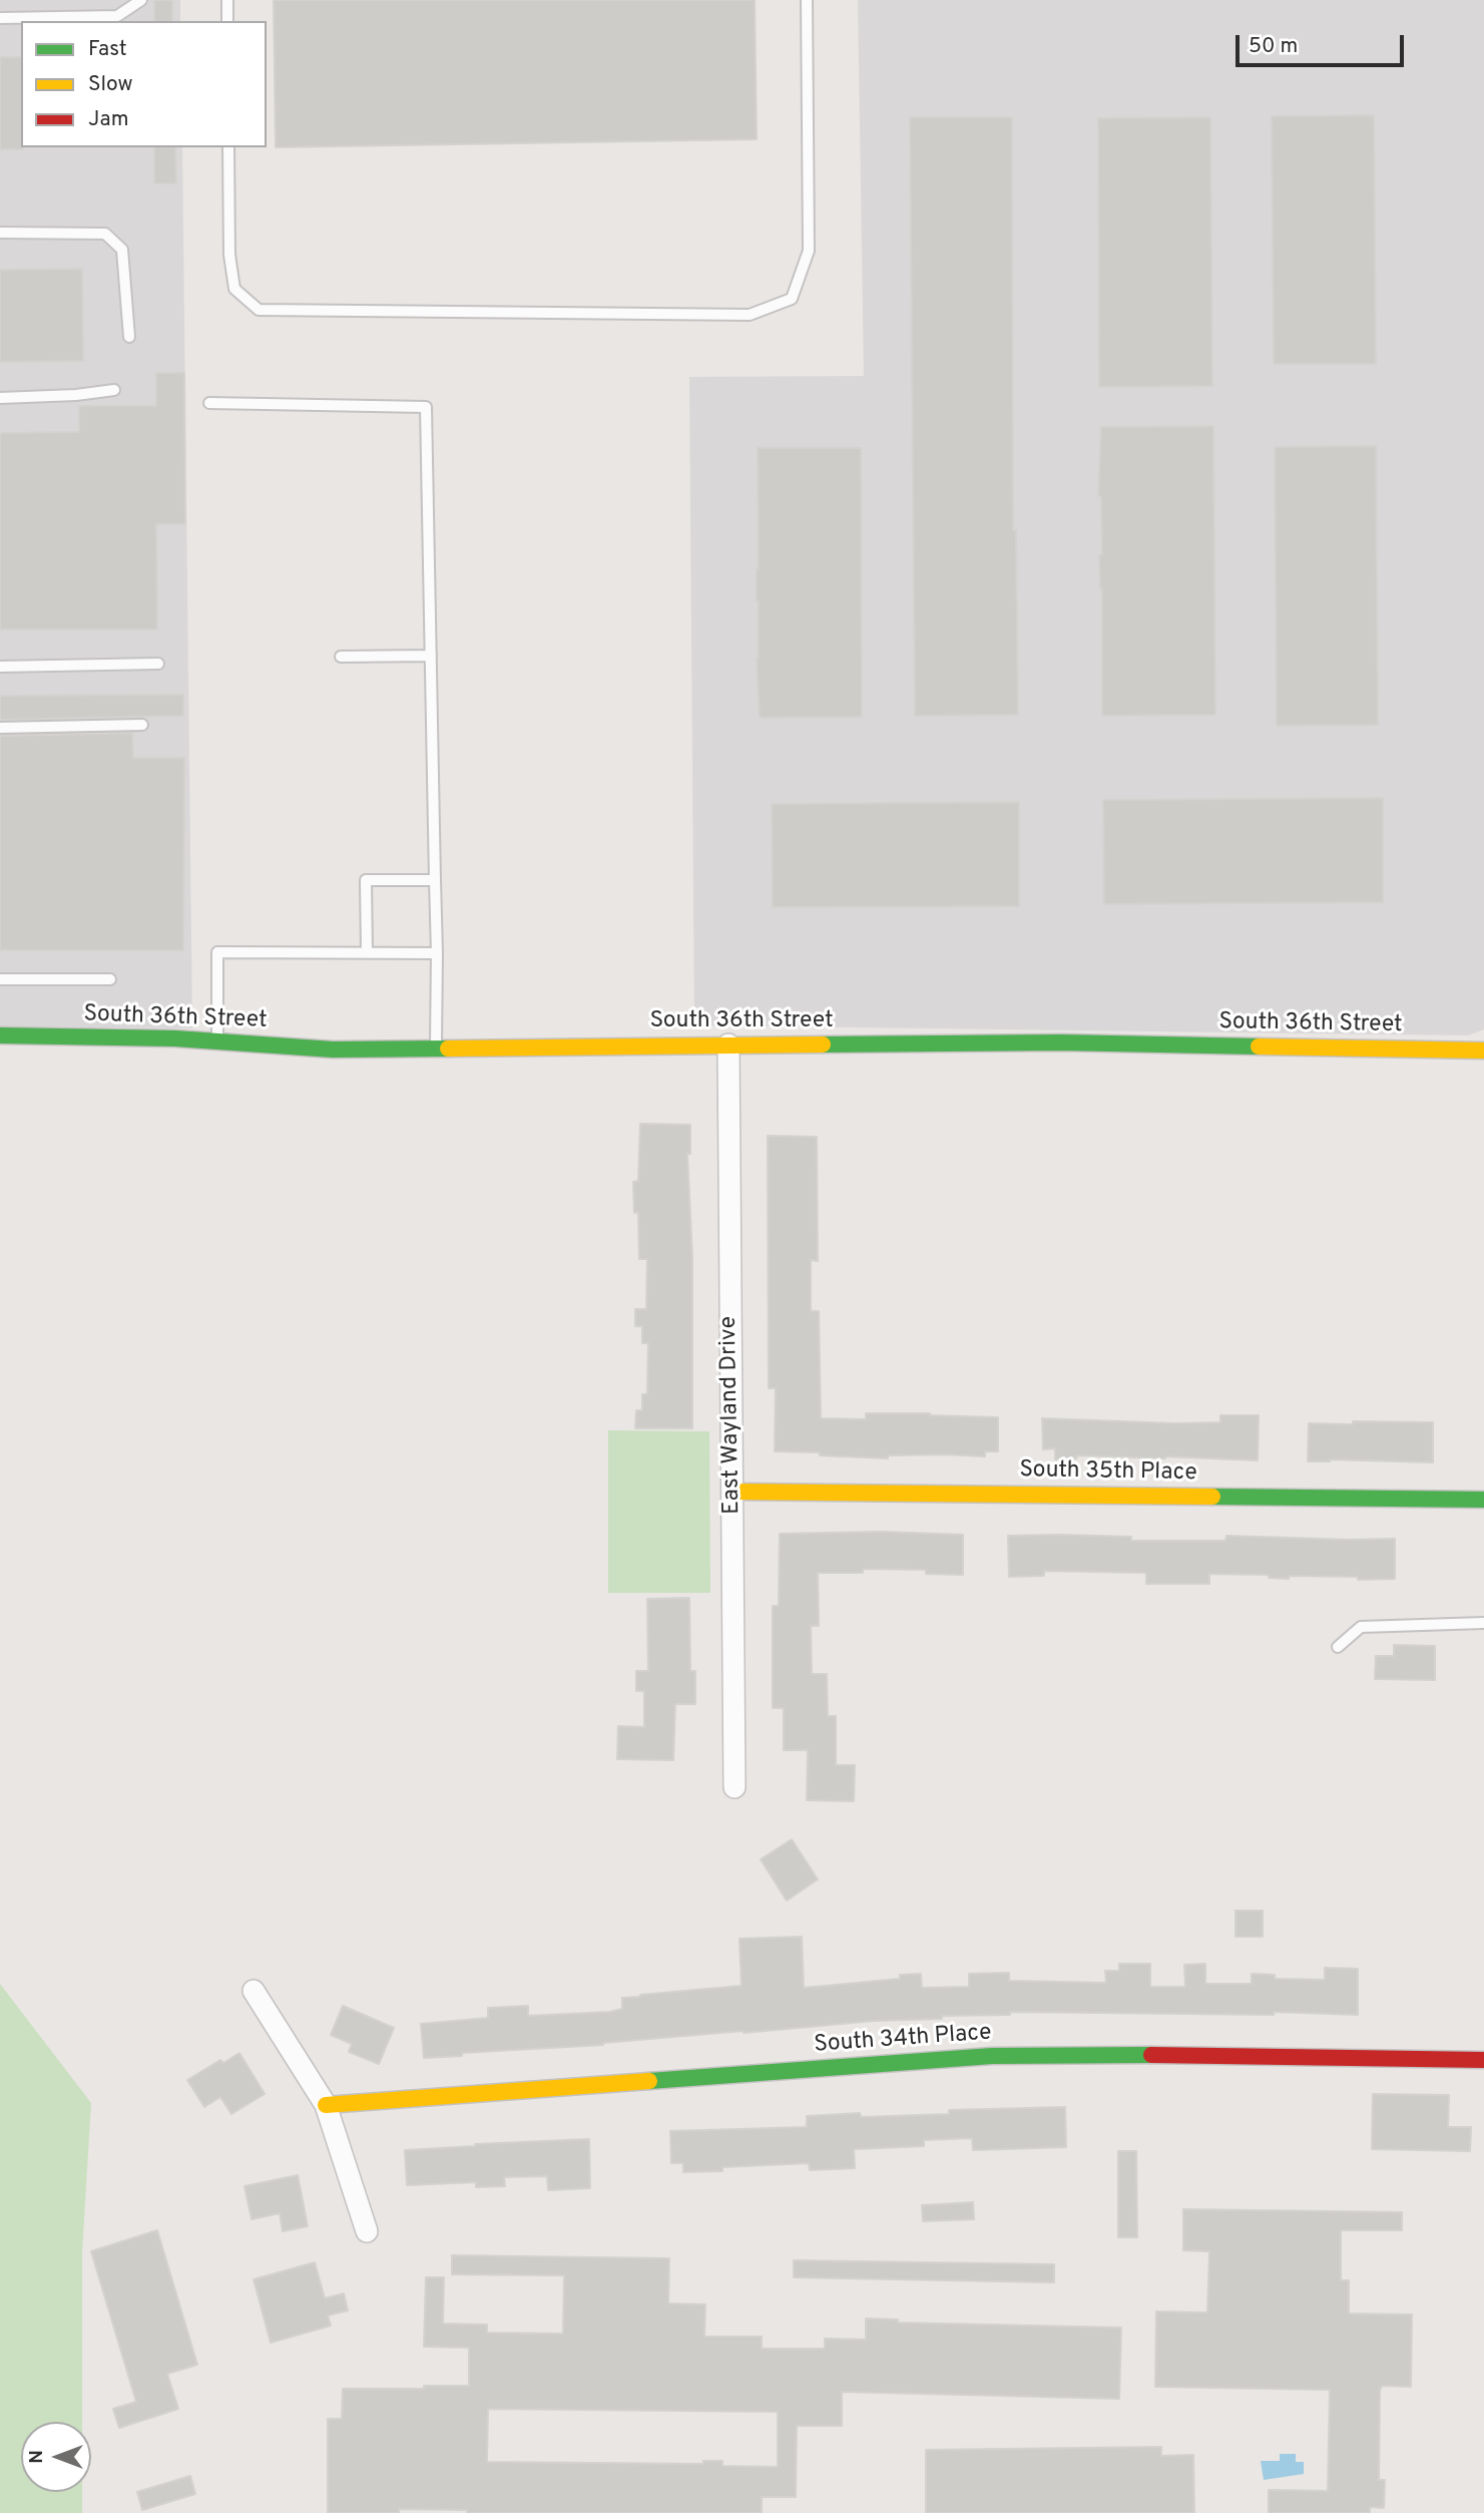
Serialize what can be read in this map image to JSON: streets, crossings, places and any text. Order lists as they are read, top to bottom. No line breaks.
{"streets":{"street":["South 36th Street","East Wayland Drive","South 35th Place","South 34th Place"]},"crossings":[["South 36th Street","East Wayland Drive"],["East Wayland Drive","South 35th Place"]],"legend":["Fast","Slow","Jam"],"scale_bar":"50 m","north":"left"}
